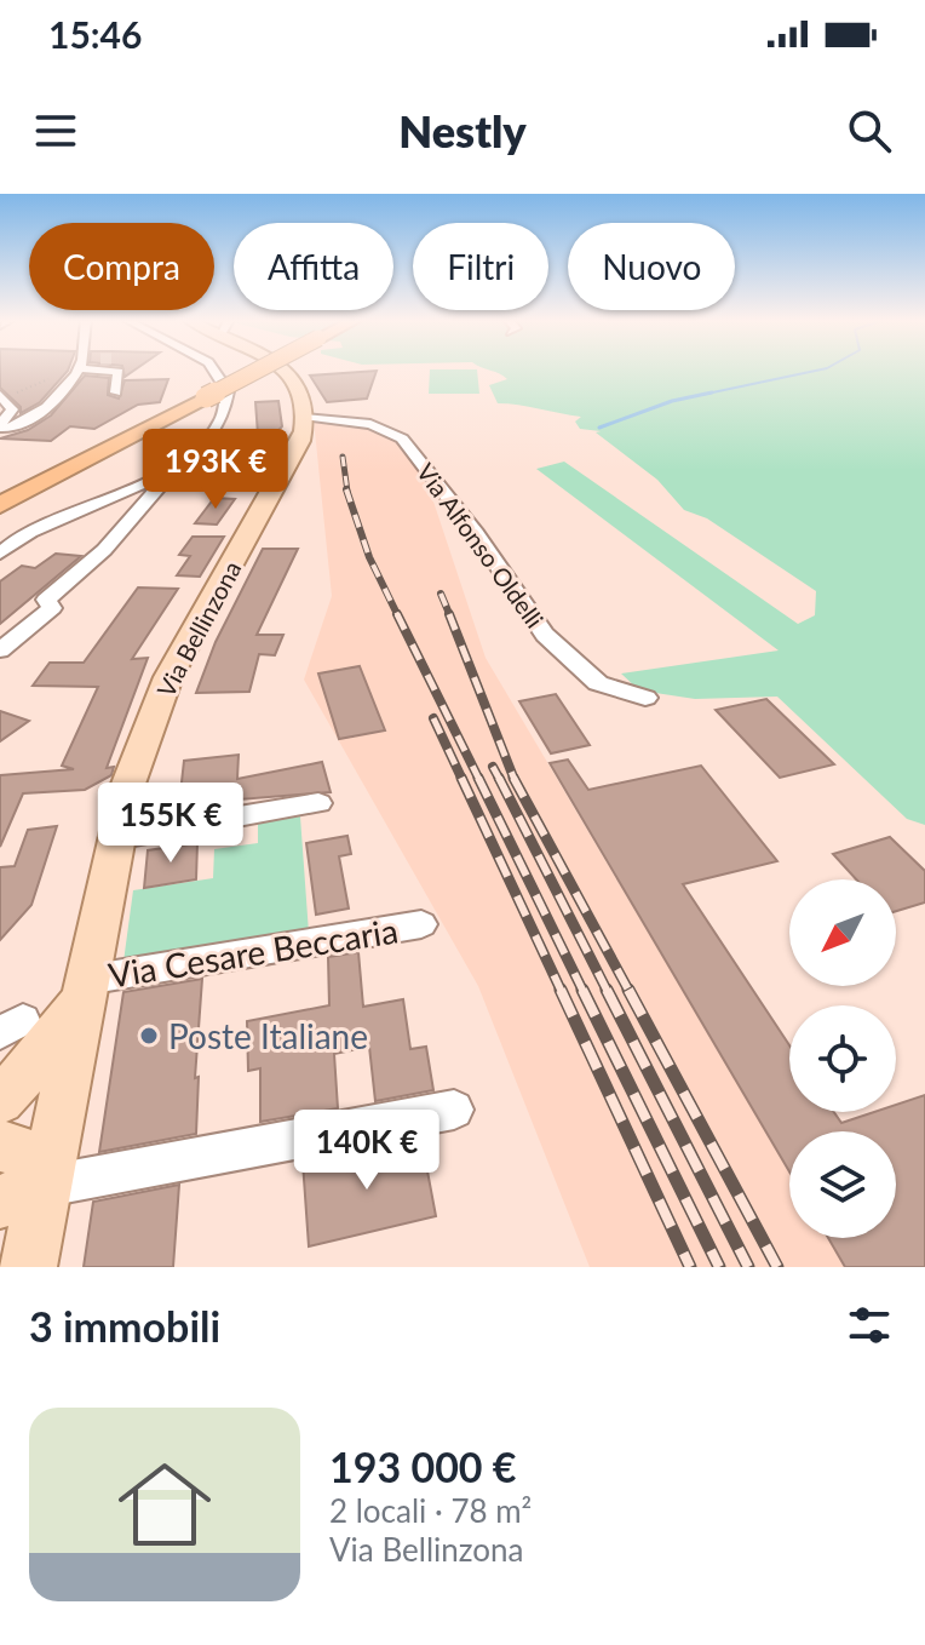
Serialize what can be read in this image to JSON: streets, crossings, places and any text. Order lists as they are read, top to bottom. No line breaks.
{"streets":{"main road":["Via Bellinzona"],"street":["Via Alfonso Oldelli","Via Cesare Beccaria"]},"crossings":[["Via Alfonso Oldelli","Via Bellinzona"],["Via Bellinzona","Via Cesare Beccaria"]],"places":["Poste Italiane"],"north":"bottom left","page":{"status":"15:46","header":"Nestly","chip":["Compra","Affitta","Filtri","Nuovo"],"price":["193K €","155K €","140K €"],"heading":"3 immobili","list":[{"name":"193 000 €","note":"2 locali · 78 m² · Via Bellinzona"}]}}
